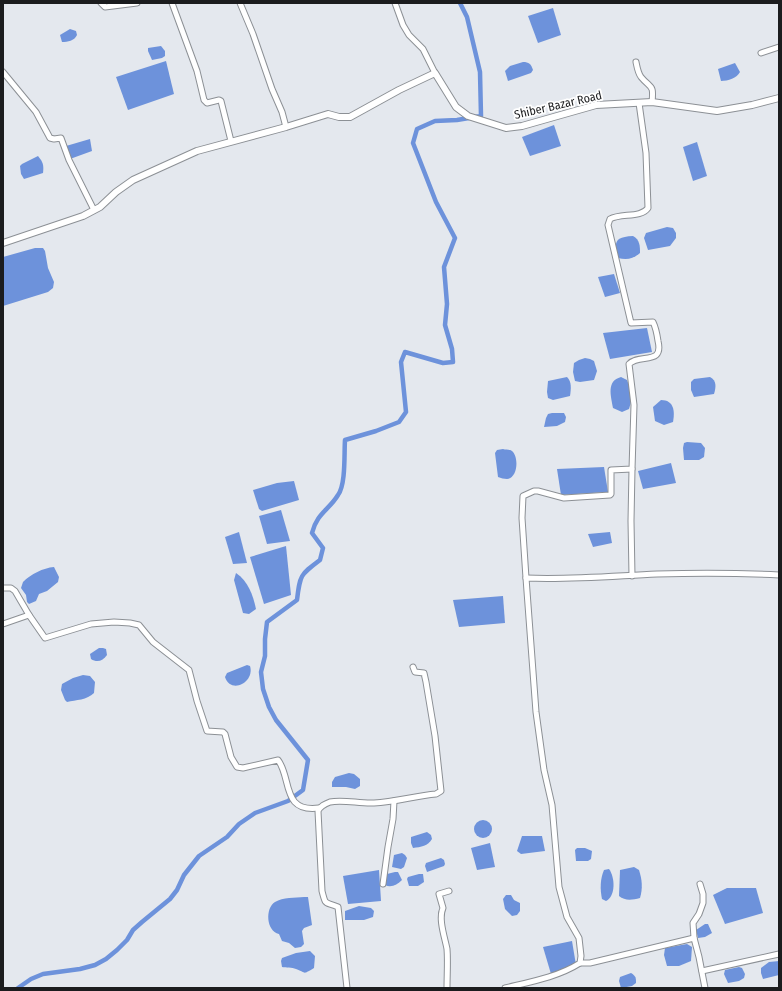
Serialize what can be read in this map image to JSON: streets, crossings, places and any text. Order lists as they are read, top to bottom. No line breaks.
{"streets":{"street":["Shiber Bazar Road"]}}
